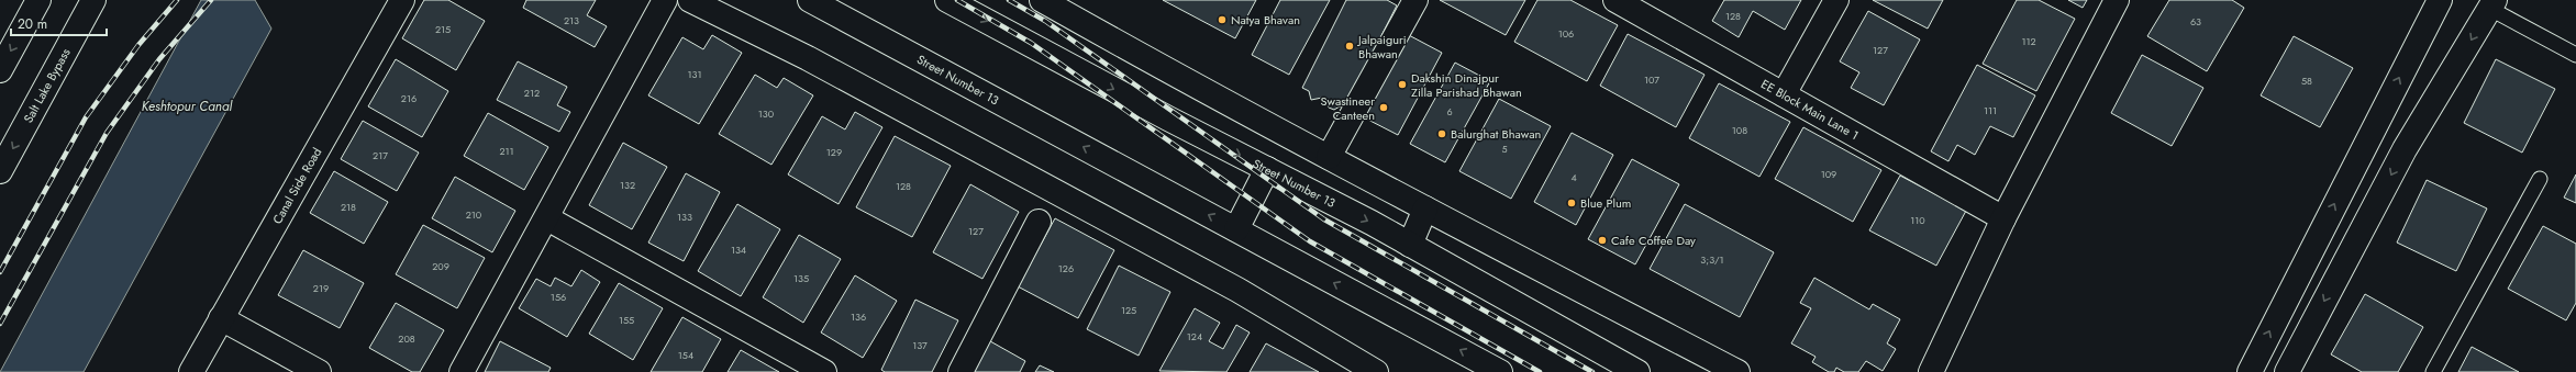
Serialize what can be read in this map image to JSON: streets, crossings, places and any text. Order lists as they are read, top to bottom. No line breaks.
{"streets":{"street":["Street Number 13","Salt Lake Bypass","EE Block Main Lane 1","Canal Side Road"]},"water":["Keshtopur Canal"],"places":["Natya Bhavan","Jalpaiguri Bhawan","Dakshin Dinajpur Zilla Parishad Bhawan","Swastineer Canteen","Balurghat Bhawan","Blue Plum","Cafe Coffee Day"],"house_numbers":["128","213","63","215","106","112","127","131","107","58","212","216","111","6","130","108","5","211","129","217","109","4","132","128","218","210","133","110","127","134","3;3/1","209","126","135","219","156","125","136","155","124","208","137","154"],"scale_bar":"20 m"}
